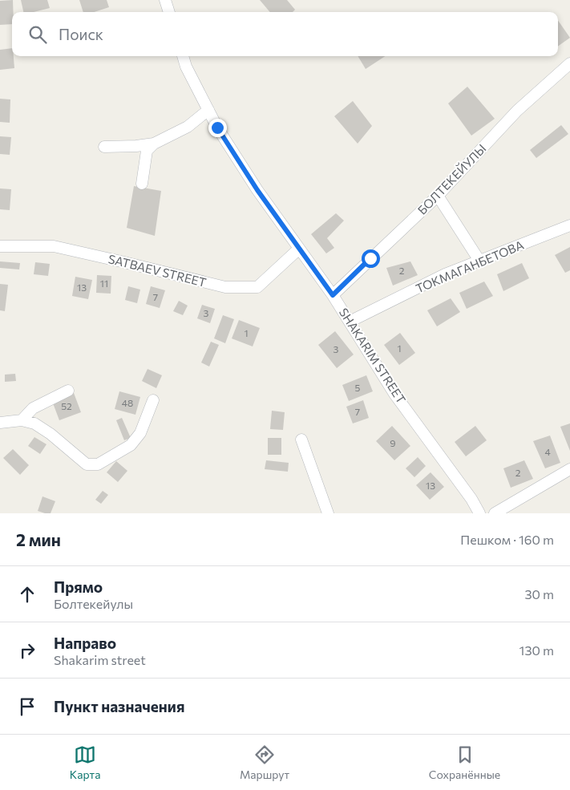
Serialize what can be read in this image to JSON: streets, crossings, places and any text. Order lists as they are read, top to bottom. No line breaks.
{"streets":{"street":["БОЛТЕКЕЙУЛЫ","ТОКМАГАНБЕТОВА","SATBAEV STREET","SHAKARIM STREET"]},"crossings":[["БОЛТЕКЕЙУЛЫ","SHAKARIM STREET"],["ТОКМАГАНБЕТОВА","SHAKARIM STREET"],["SATBAEV STREET","SHAKARIM STREET"]],"house_numbers":["2","11","13","7","3","1","1","3","5","48","52","7","9","4","2","13"],"page":{"search":"Поиск","heading":["2 мин","Пешком · 160 m"],"list":[["Прямо","Болтекейулы","30 m"],["Направо","Shakarim street","130 m"],"Пункт назначения"],"nav":["Карта","Маршрут","Сохранённые"]}}
